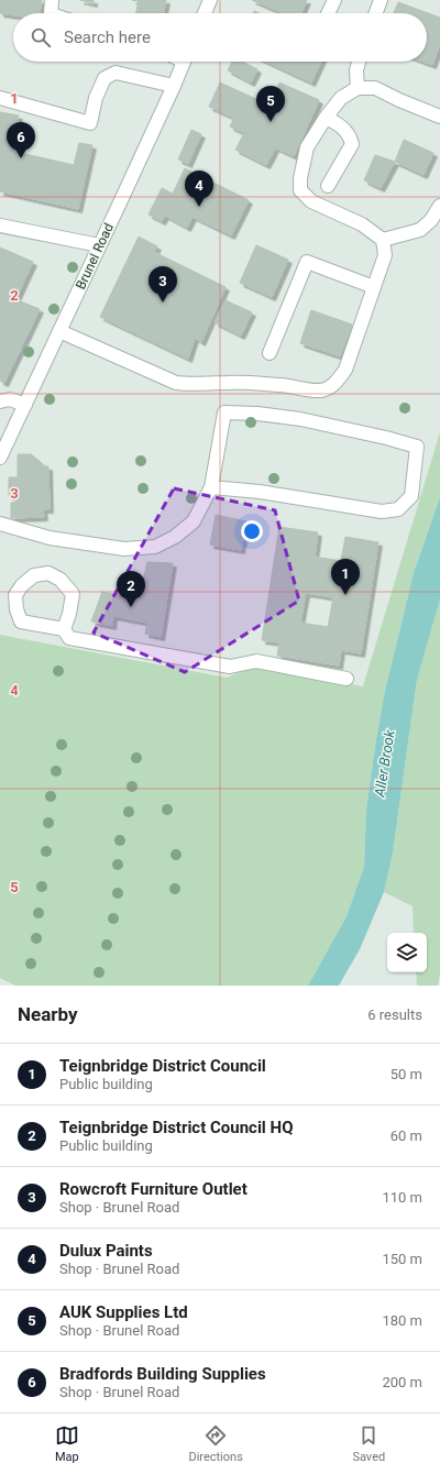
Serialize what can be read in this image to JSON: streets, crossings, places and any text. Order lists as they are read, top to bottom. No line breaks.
{"streets":{"street":["Brunel Road"]},"water":["Aller Brook"],"page":{"search":"Search here","pins":["5","6","4","3","1","2"],"heading":["Nearby","6 results"],"list":[{"mark":"1","name":"Teignbridge District Council","note":"Public building","value":"50 m"},{"mark":"2","name":"Teignbridge District Council HQ","note":"Public building","value":"60 m"},{"mark":"3","name":"Rowcroft Furniture Outlet","note":"Shop · Brunel Road","value":"110 m"},{"mark":"4","name":"Dulux Paints","note":"Shop · Brunel Road","value":"150 m"},{"mark":"5","name":"AUK Supplies Ltd","note":"Shop · Brunel Road","value":"180 m"},{"mark":"6","name":"Bradfords Building Supplies","note":"Shop · Brunel Road","value":"200 m"}],"nav":["Map","Directions","Saved"]},"grid":{"rows":["1","2","3","4","5"]}}
